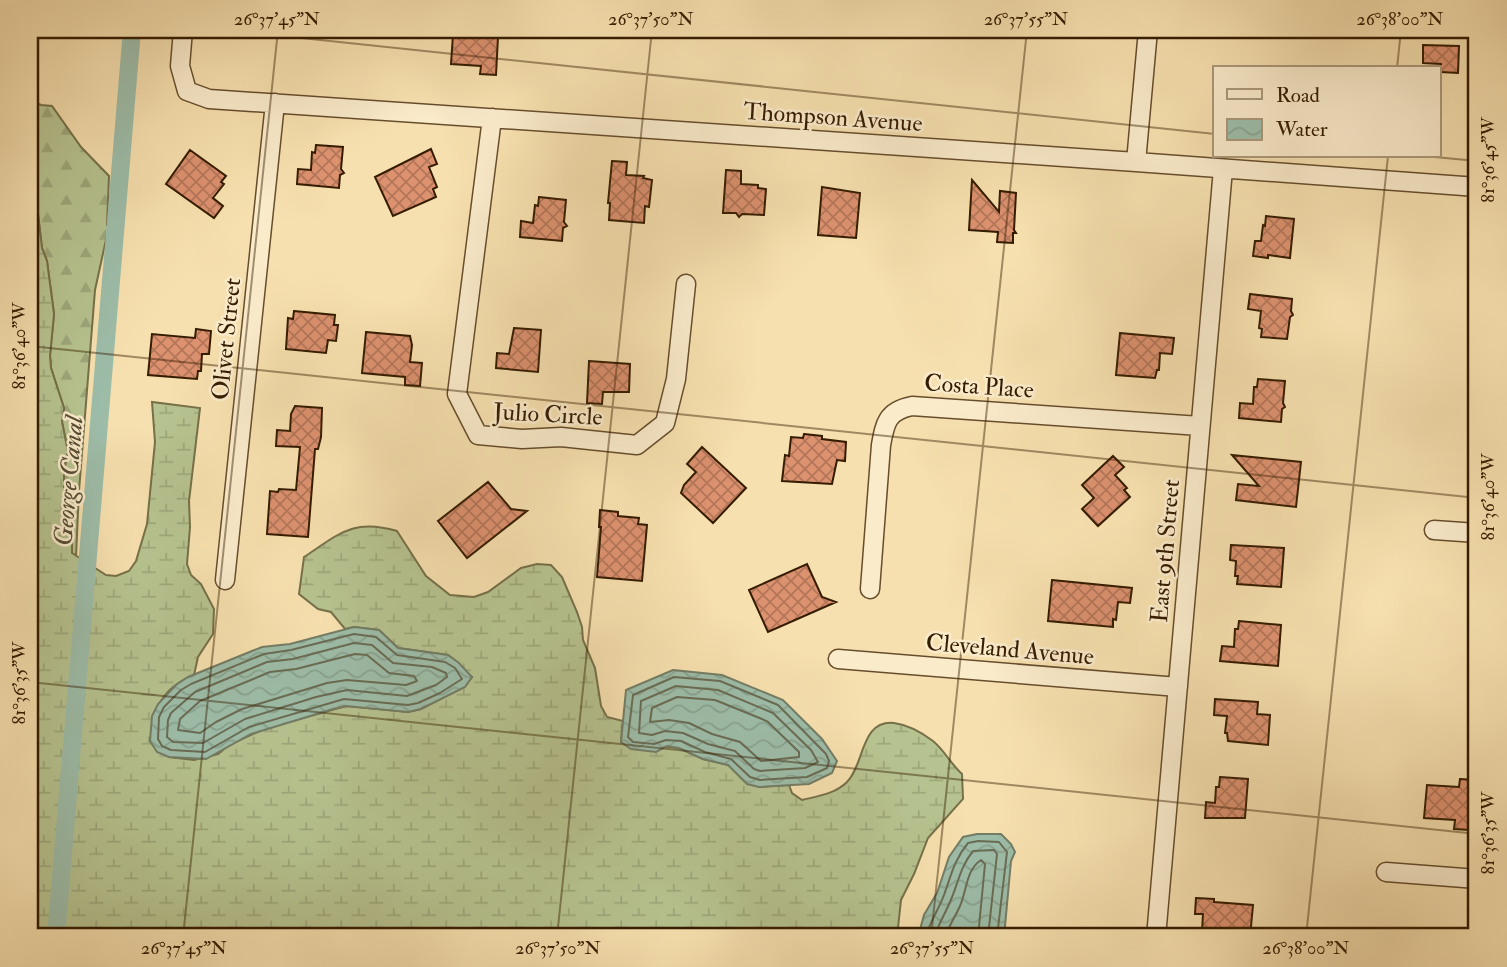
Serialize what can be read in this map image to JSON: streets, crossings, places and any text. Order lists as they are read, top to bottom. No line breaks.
{"streets":{"street":["Thompson Avenue","Olivet Street","Costa Place","Julio Circle","East 9th Street","Cleveland Avenue"]},"crossings":[["Thompson Avenue","Olivet Street"],["Thompson Avenue","Julio Circle"],["Thompson Avenue","East 9th Street"],["Costa Place","East 9th Street"],["East 9th Street","Cleveland Avenue"]],"water":["George Canal"],"legend":["Road","Water"],"coordinates":["26°37'45\"N","26°37'50\"N","26°37'55\"N","26°38'00\"N","81°36'45\"W","81°36'40\"W","81°36'35\"W"]}
